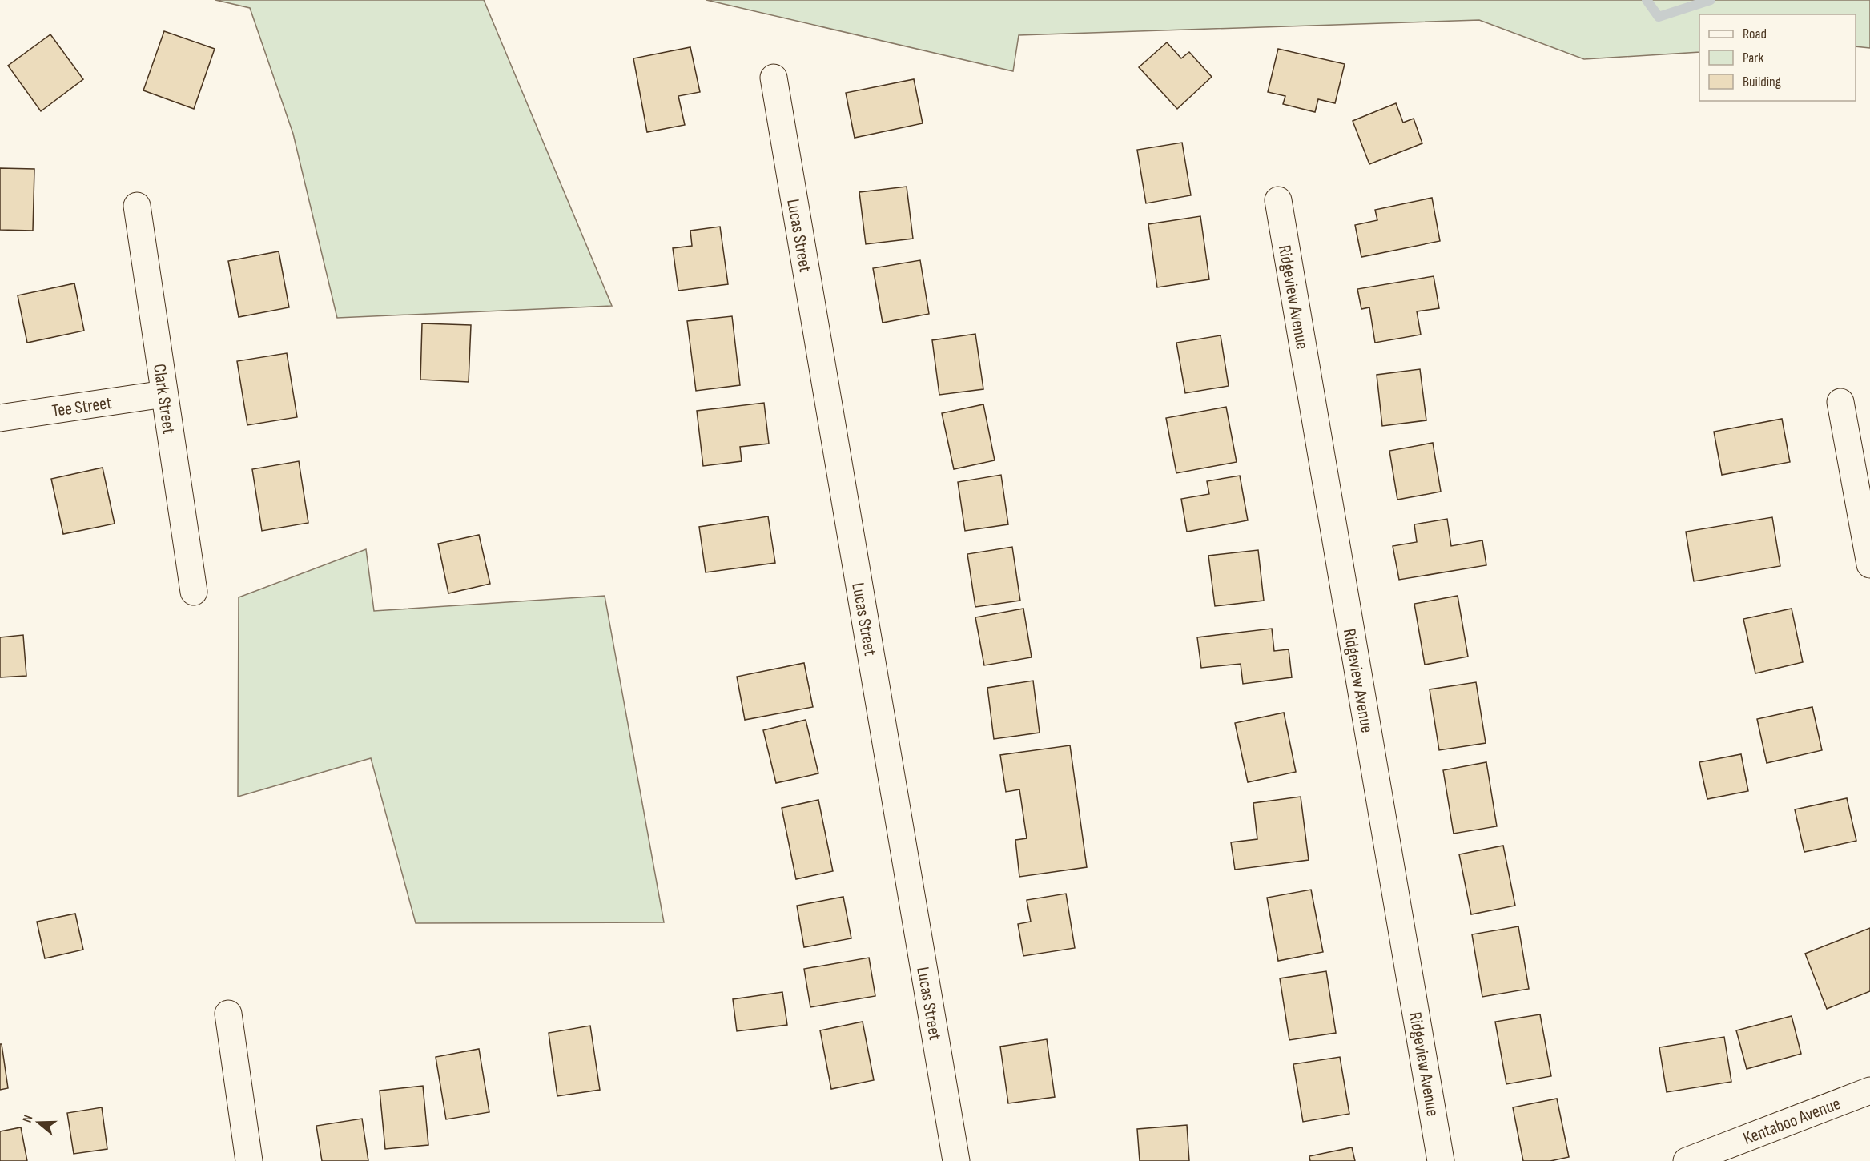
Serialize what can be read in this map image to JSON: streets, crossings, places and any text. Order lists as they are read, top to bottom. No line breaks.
{"streets":{"street":["Lucas Street","Ridgeview Avenue","Clark Street","Tee Street","Kentaboo Avenue"]},"crossings":[["Clark Street","Tee Street"]],"legend":["Road","Park","Building"],"north":"left"}
